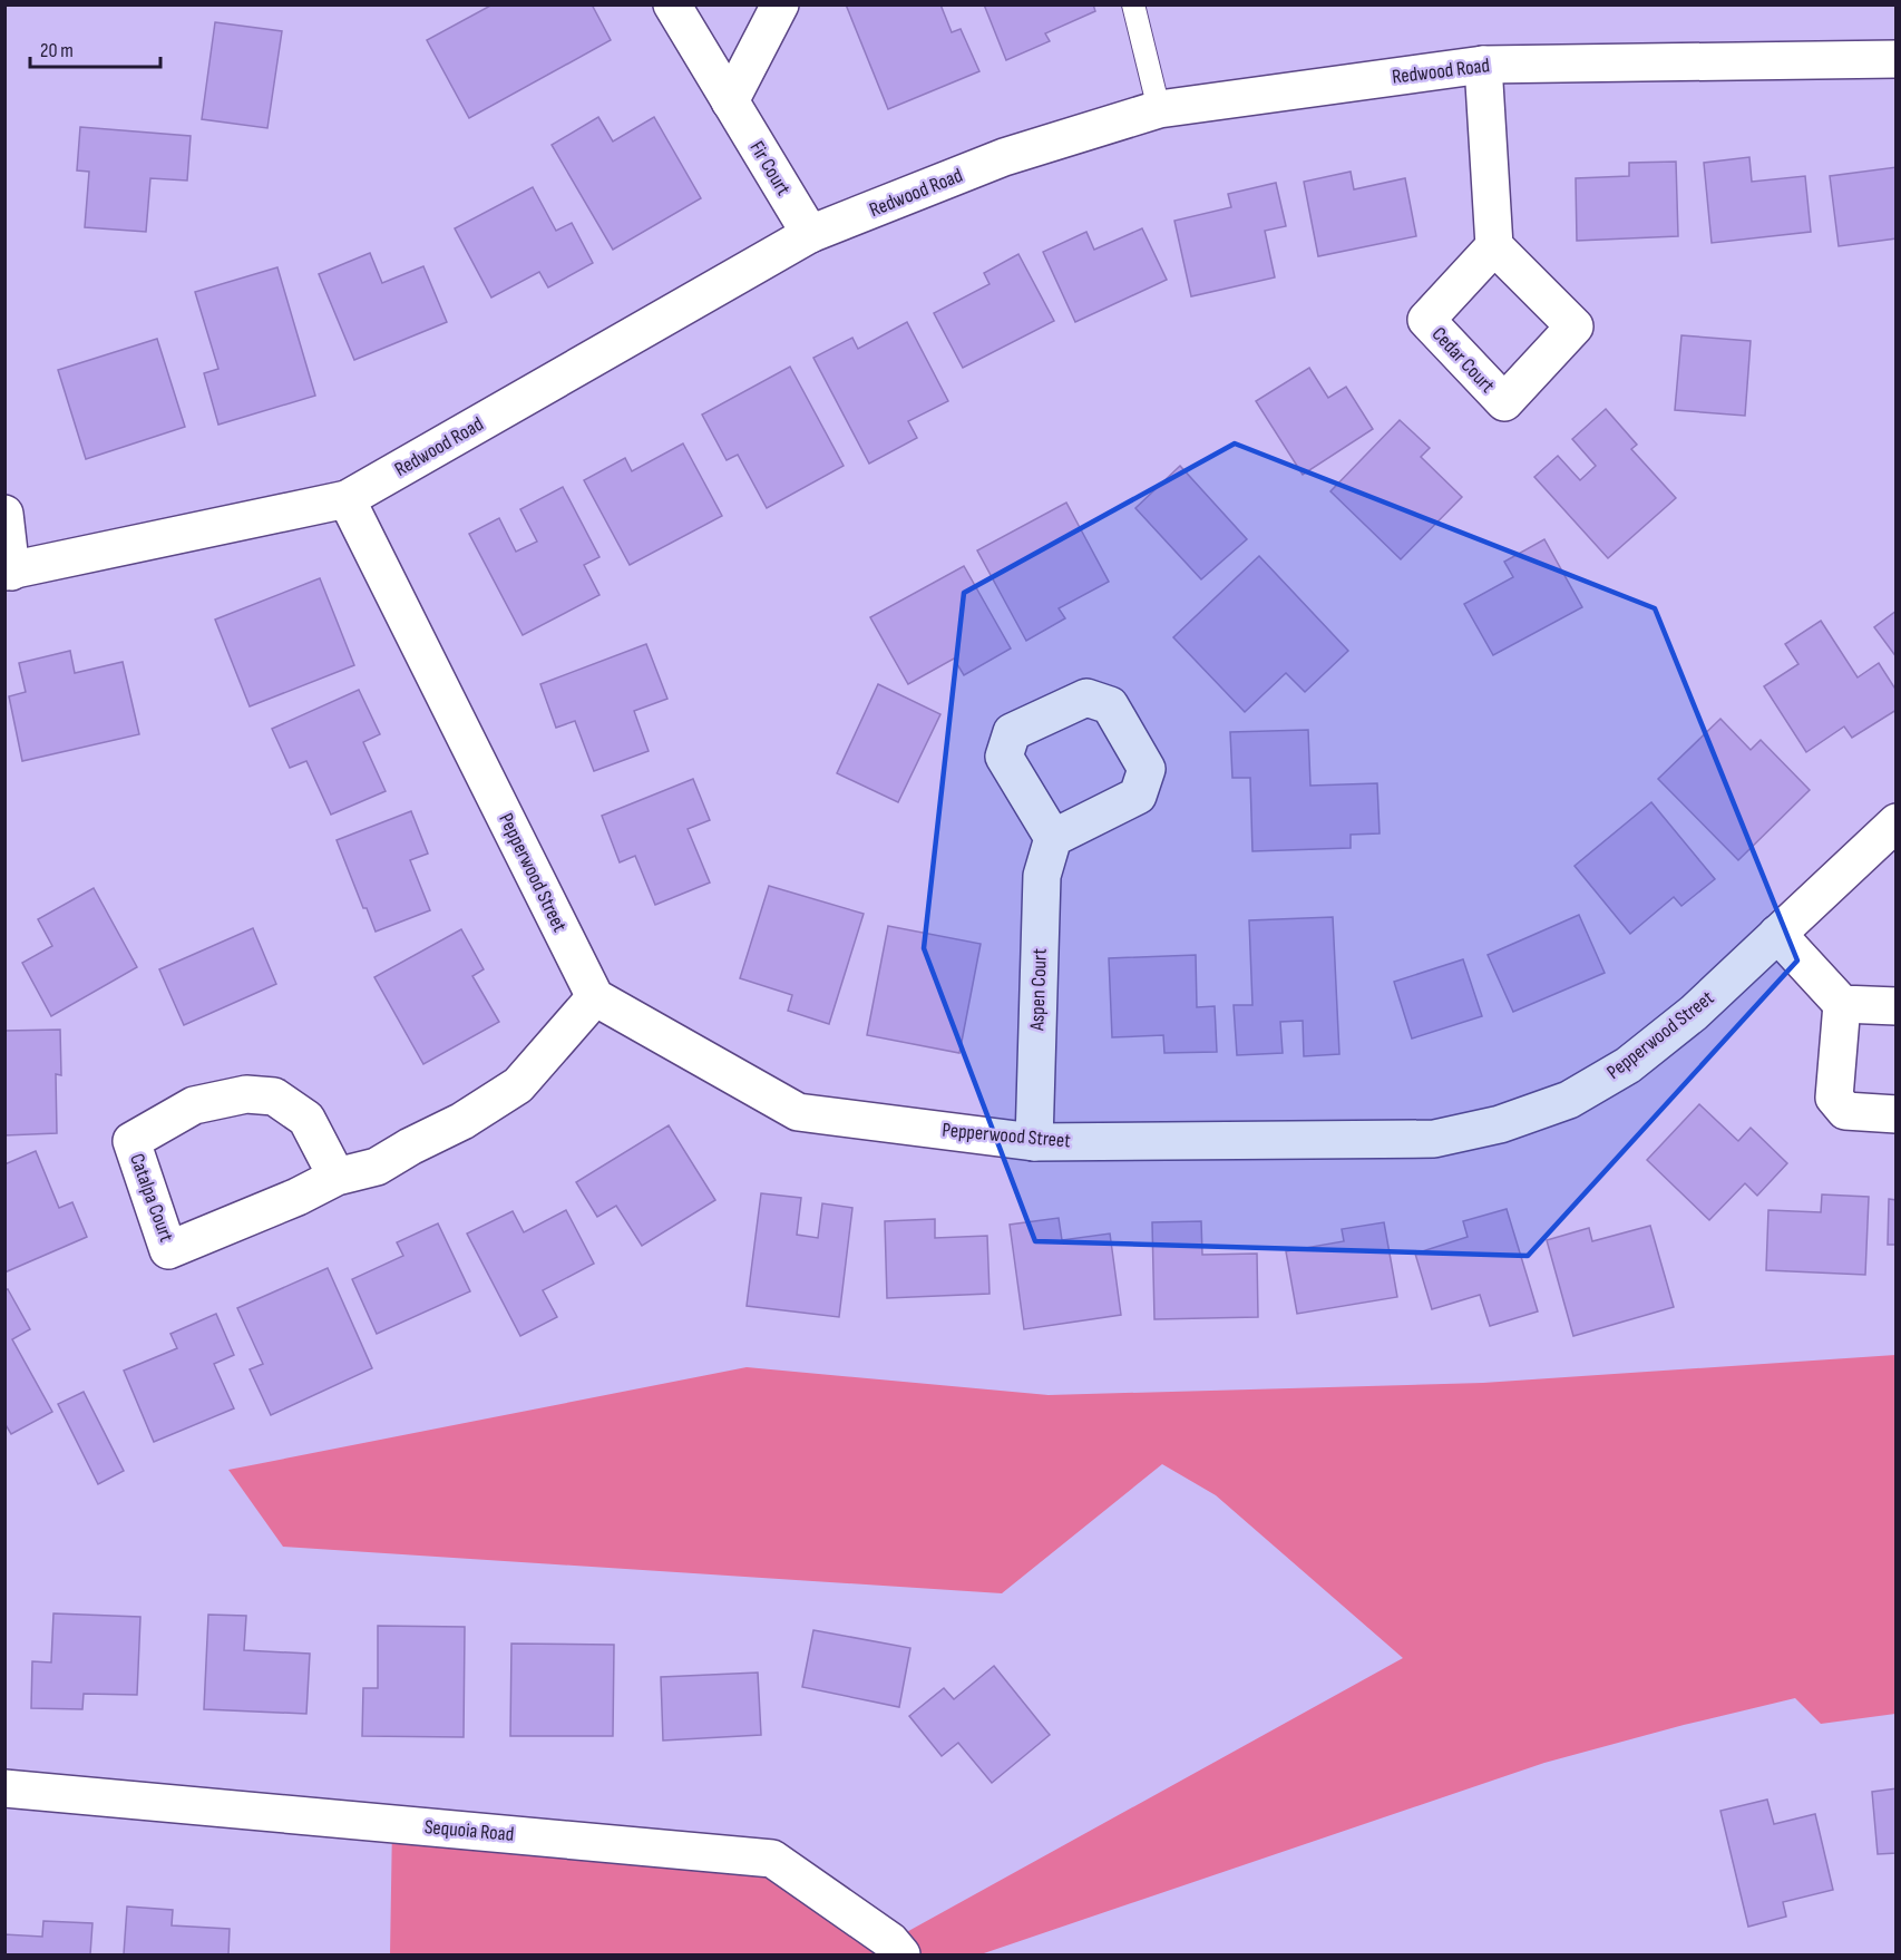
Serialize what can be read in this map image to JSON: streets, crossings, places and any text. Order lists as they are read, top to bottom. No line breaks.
{"streets":{"street":["Redwood Road","Fir Court","Pepperwood Street","Aspen Court","Catalpa Court","Sequoia Road"]},"crossings":[["Redwood Road","Fir Court"],["Redwood Road","Pepperwood Street"],["Pepperwood Street","Aspen Court"],["Pepperwood Street","Catalpa Court"]],"scale_bar":"20 m"}
